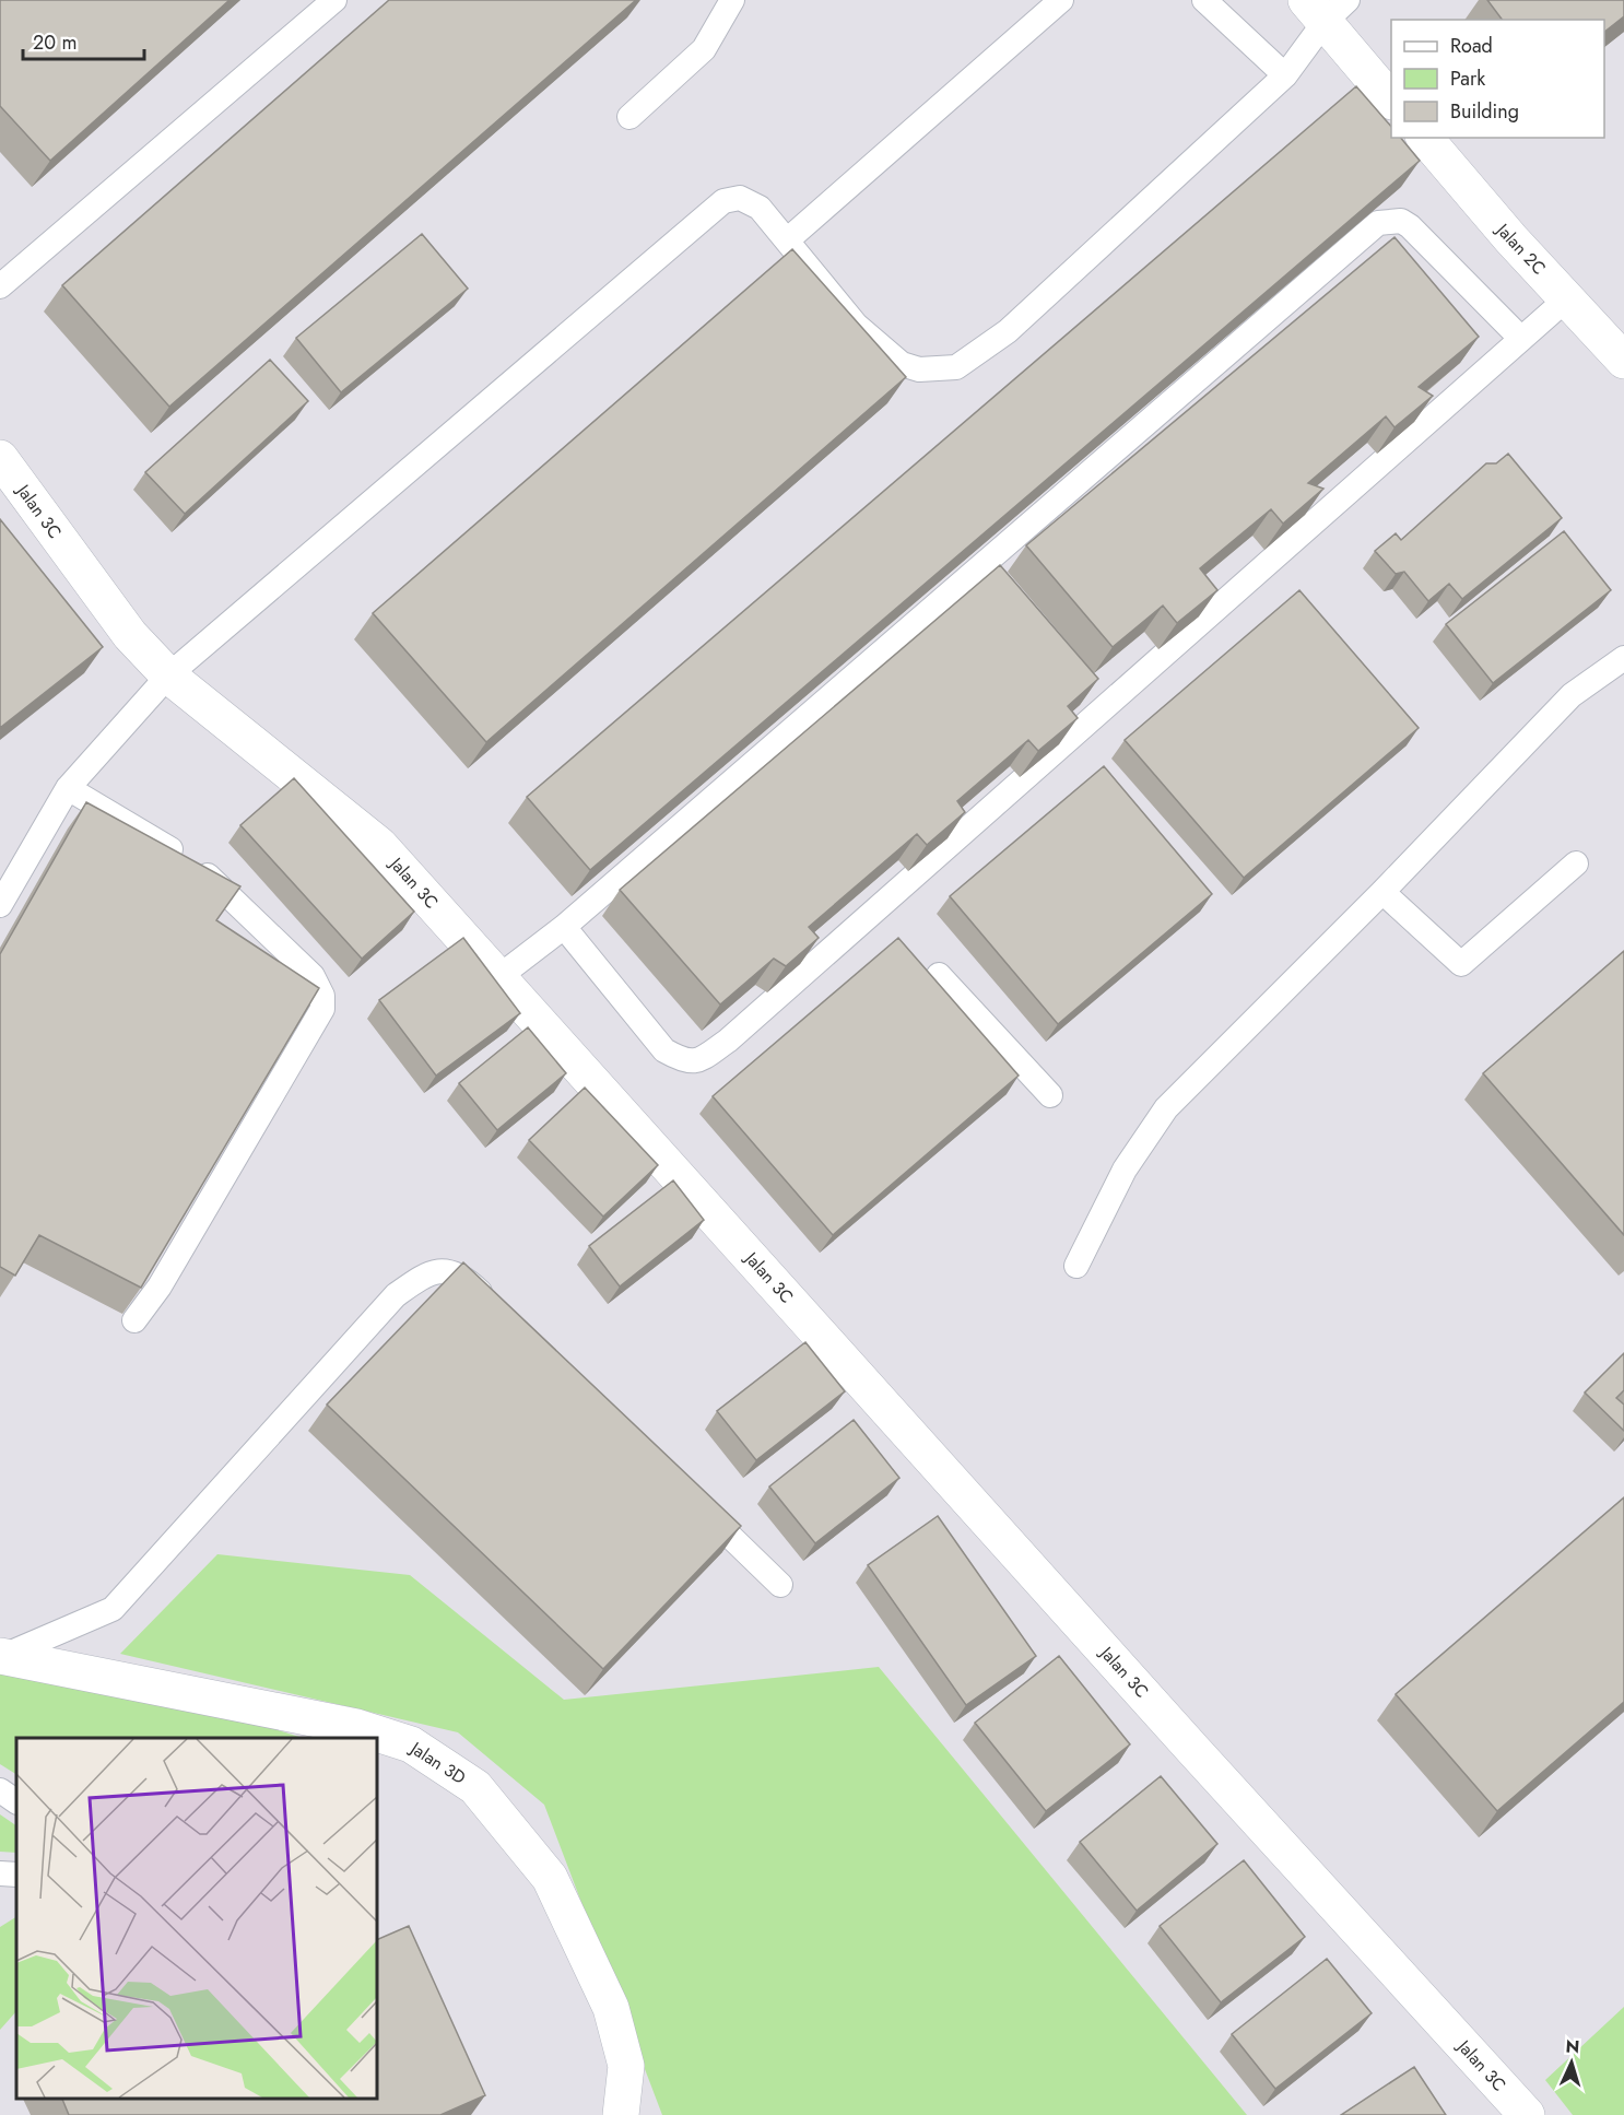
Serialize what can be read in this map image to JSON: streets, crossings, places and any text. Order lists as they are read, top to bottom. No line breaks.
{"streets":{"street":["Jalan 2C","Jalan 3C","Jalan 3D"]},"legend":["Road","Park","Building"],"scale_bar":"20 m","north":"top"}
